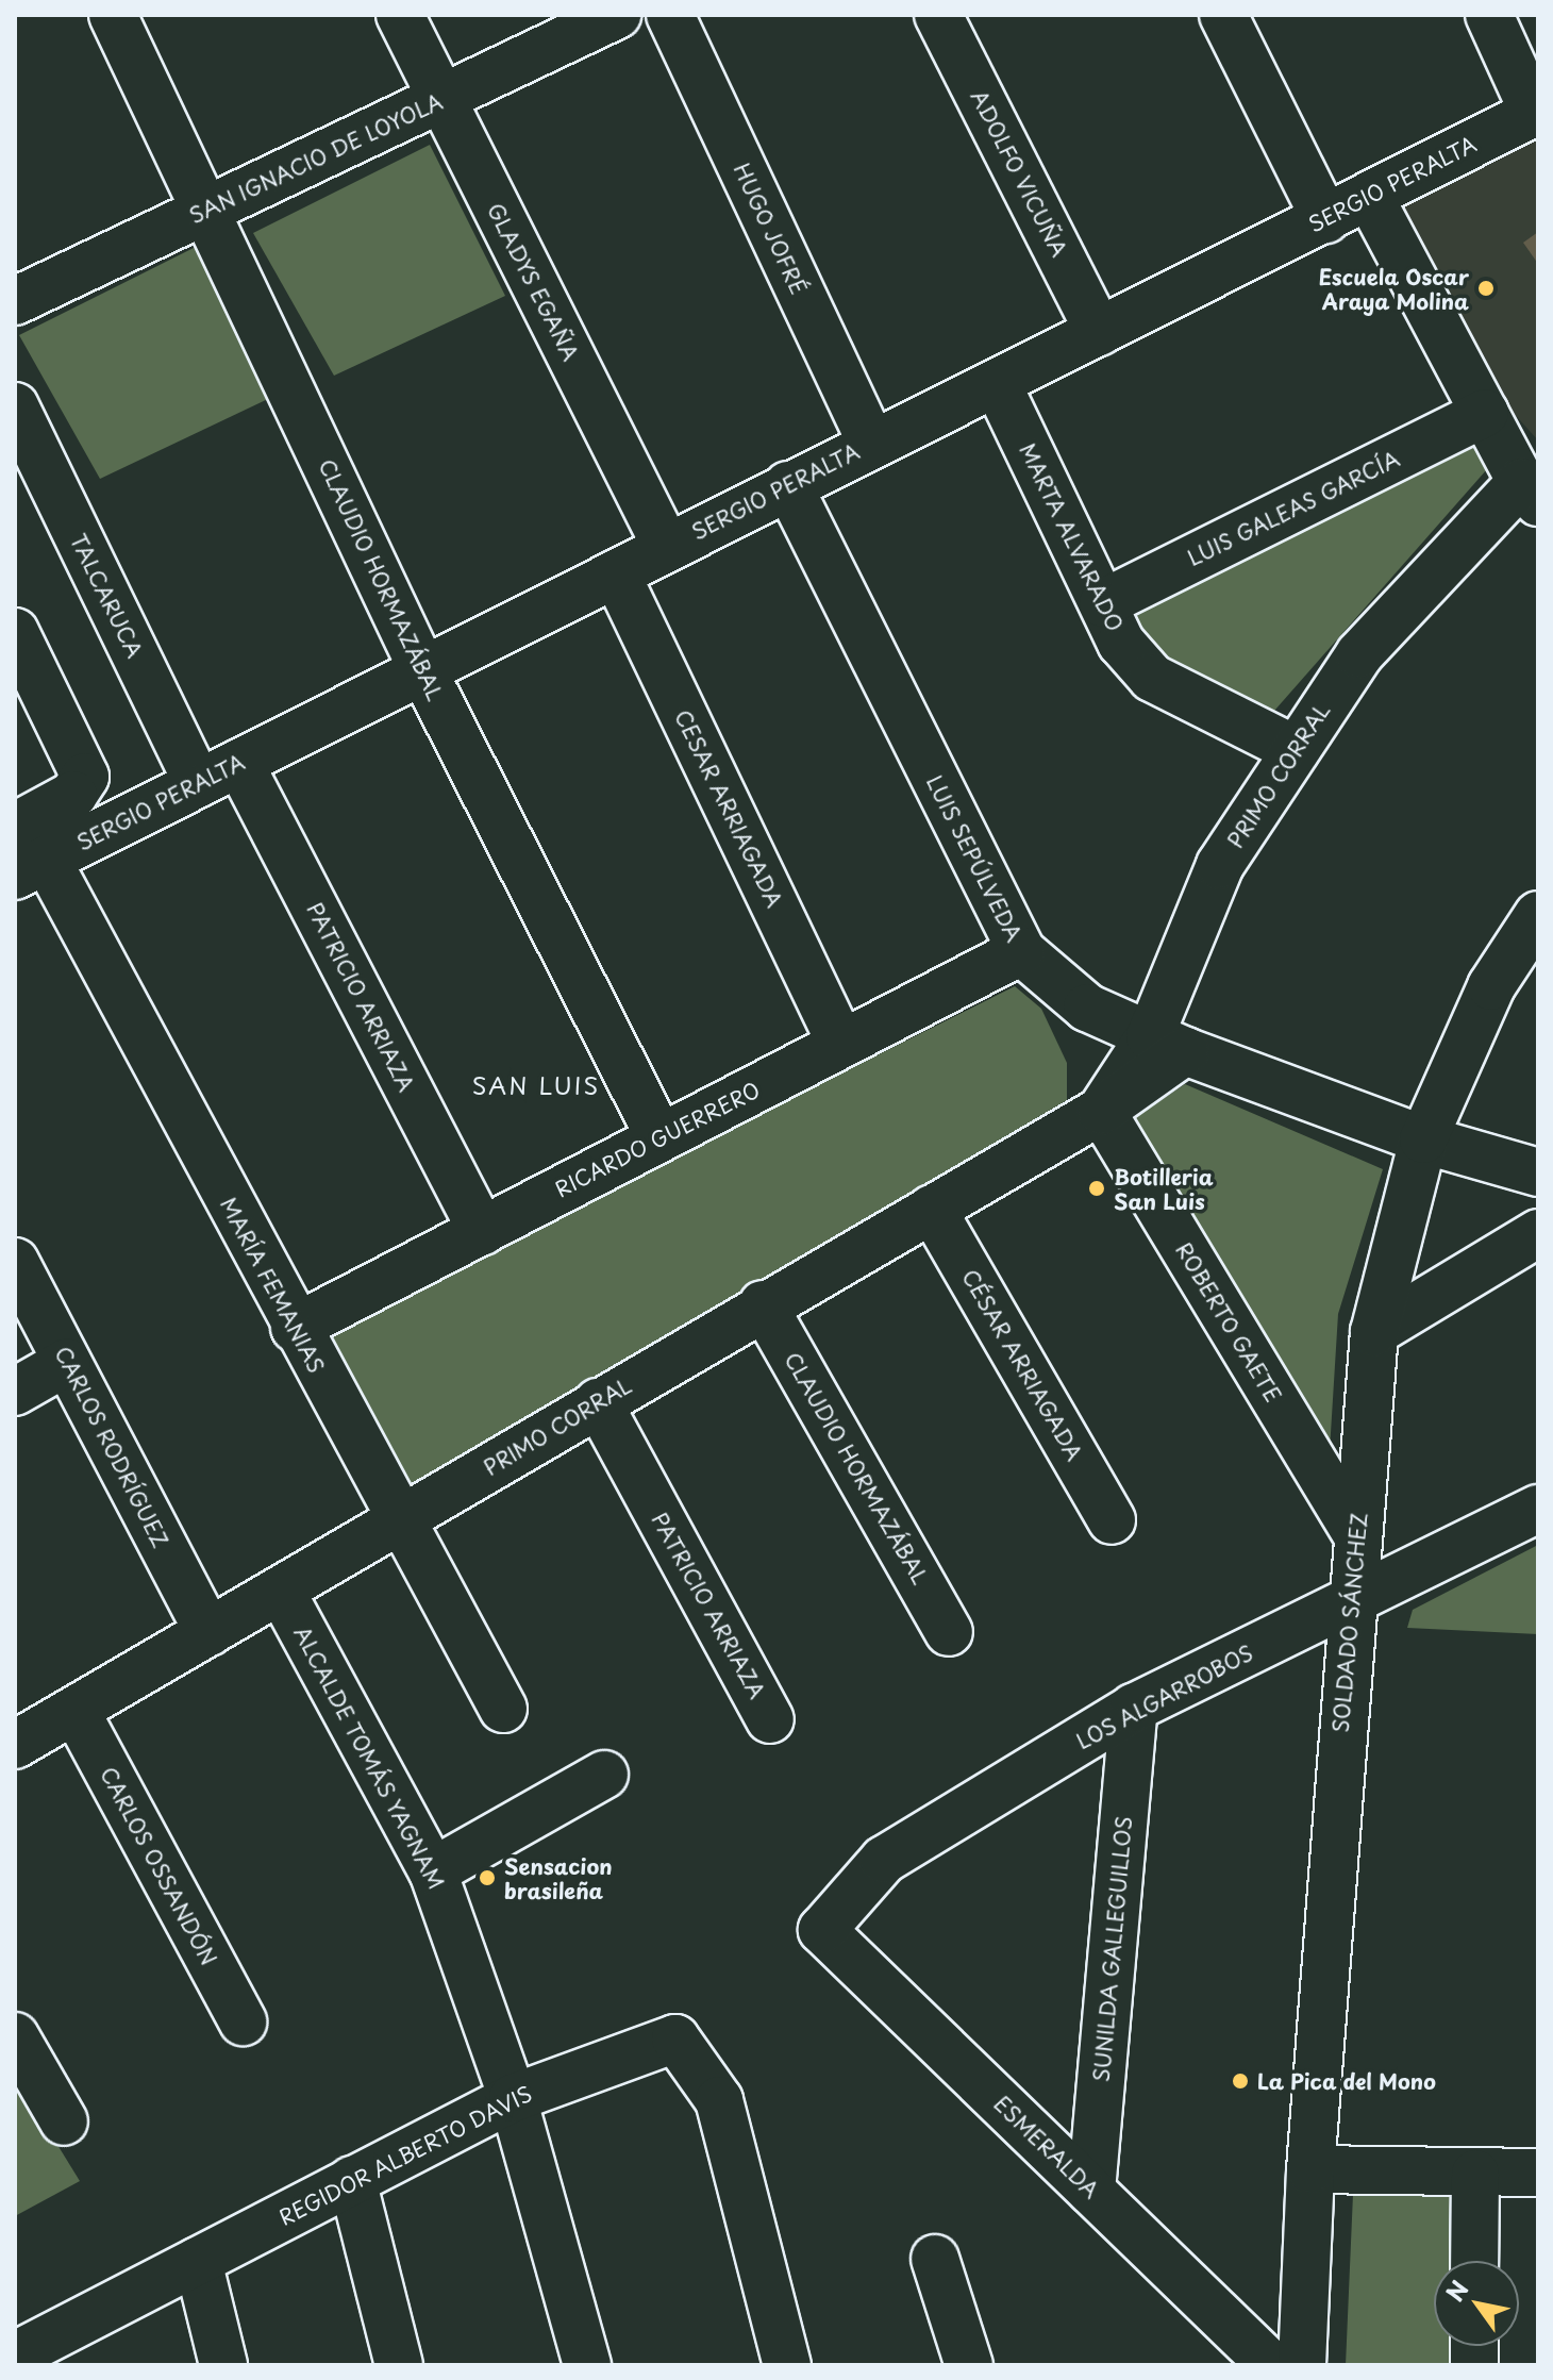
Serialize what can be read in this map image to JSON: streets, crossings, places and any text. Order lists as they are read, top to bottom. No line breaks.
{"streets":{"street":["SAN IGNACIO DE LOYOLA","ADOLFO VICUÑA","SERGIO PERALTA","HUGO JOFRÉ","GLADYS EGAÑA","LUIS GALEAS GARCÍA","MARTA ALVARADO","CLAUDIO HORMAZÁBAL","TALCARUCA","PRIMO CORRAL","CESAR ARRIAGADA","LUIS SEPÚLVEDA","PATRICIO ARRIAZA","RICARDO GUERRERO","MARÍA FEMANIAS","ROBERTO GAETE","CÉSAR ARRIAGADA","CARLOS RODRÍGUEZ","SOLDADO SÁNCHEZ","LOS ALGARROBOS","ALCALDE TOMÁS YAGNAM","CARLOS OSSANDÓN","SUNILDA GALLEGUILLOS","ESMERALDA","REGIDOR ALBERTO DAVIS"]},"crossings":[["SAN IGNACIO DE LOYOLA","GLADYS EGAÑA"],["SAN IGNACIO DE LOYOLA","CLAUDIO HORMAZÁBAL"],["ADOLFO VICUÑA","SERGIO PERALTA"],["SERGIO PERALTA","HUGO JOFRÉ"],["SERGIO PERALTA","GLADYS EGAÑA"],["SERGIO PERALTA","MARTA ALVARADO"],["SERGIO PERALTA","CLAUDIO HORMAZÁBAL"],["SERGIO PERALTA","TALCARUCA"],["SERGIO PERALTA","CESAR ARRIAGADA"],["SERGIO PERALTA","LUIS SEPÚLVEDA"],["SERGIO PERALTA","PATRICIO ARRIAZA"],["SERGIO PERALTA","MARÍA FEMANIAS"],["LUIS GALEAS GARCÍA","MARTA ALVARADO"],["MARTA ALVARADO","PRIMO CORRAL"],["CLAUDIO HORMAZÁBAL","PRIMO CORRAL"],["CLAUDIO HORMAZÁBAL","RICARDO GUERRERO"],["PRIMO CORRAL","LUIS SEPÚLVEDA"],["PRIMO CORRAL","PATRICIO ARRIAZA"],["PRIMO CORRAL","MARÍA FEMANIAS"],["PRIMO CORRAL","ROBERTO GAETE"],["PRIMO CORRAL","CÉSAR ARRIAGADA"],["PRIMO CORRAL","CARLOS RODRÍGUEZ"],["PRIMO CORRAL","ALCALDE TOMÁS YAGNAM"],["PRIMO CORRAL","CARLOS OSSANDÓN"],["CESAR ARRIAGADA","RICARDO GUERRERO"],["LUIS SEPÚLVEDA","RICARDO GUERRERO"],["LUIS SEPÚLVEDA","SOLDADO SÁNCHEZ"],["PATRICIO ARRIAZA","RICARDO GUERRERO"],["RICARDO GUERRERO","MARÍA FEMANIAS"],["ROBERTO GAETE","SOLDADO SÁNCHEZ"],["SOLDADO SÁNCHEZ","LOS ALGARROBOS"],["LOS ALGARROBOS","SUNILDA GALLEGUILLOS"],["LOS ALGARROBOS","ESMERALDA"],["ALCALDE TOMÁS YAGNAM","REGIDOR ALBERTO DAVIS"],["SUNILDA GALLEGUILLOS","ESMERALDA"]],"districts":["SAN LUIS"],"places":["Escuela Oscar Araya Molina","Botilleria San Luis","Sensacion brasileña","La Pica del Mono"],"north":"top left"}
